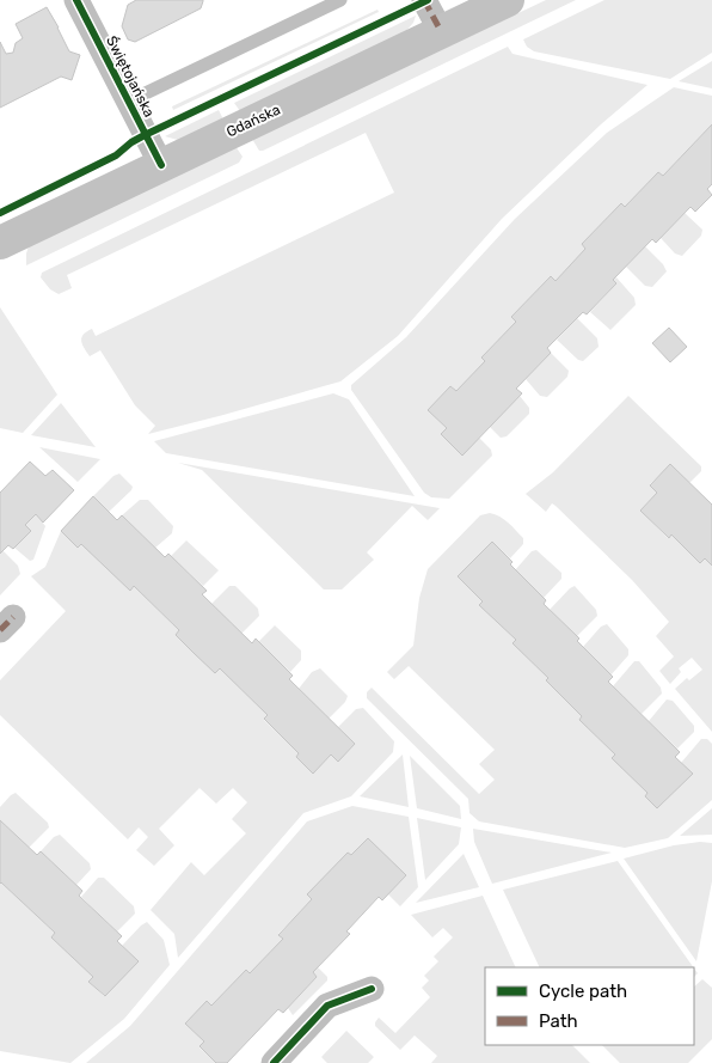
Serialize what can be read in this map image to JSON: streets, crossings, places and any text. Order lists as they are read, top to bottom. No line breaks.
{"streets":{"main road":["Gdańska"],"street":["Świętojańska"]},"crossings":[["Świętojańska","Gdańska"]],"legend":["Cycle path","Path"]}
